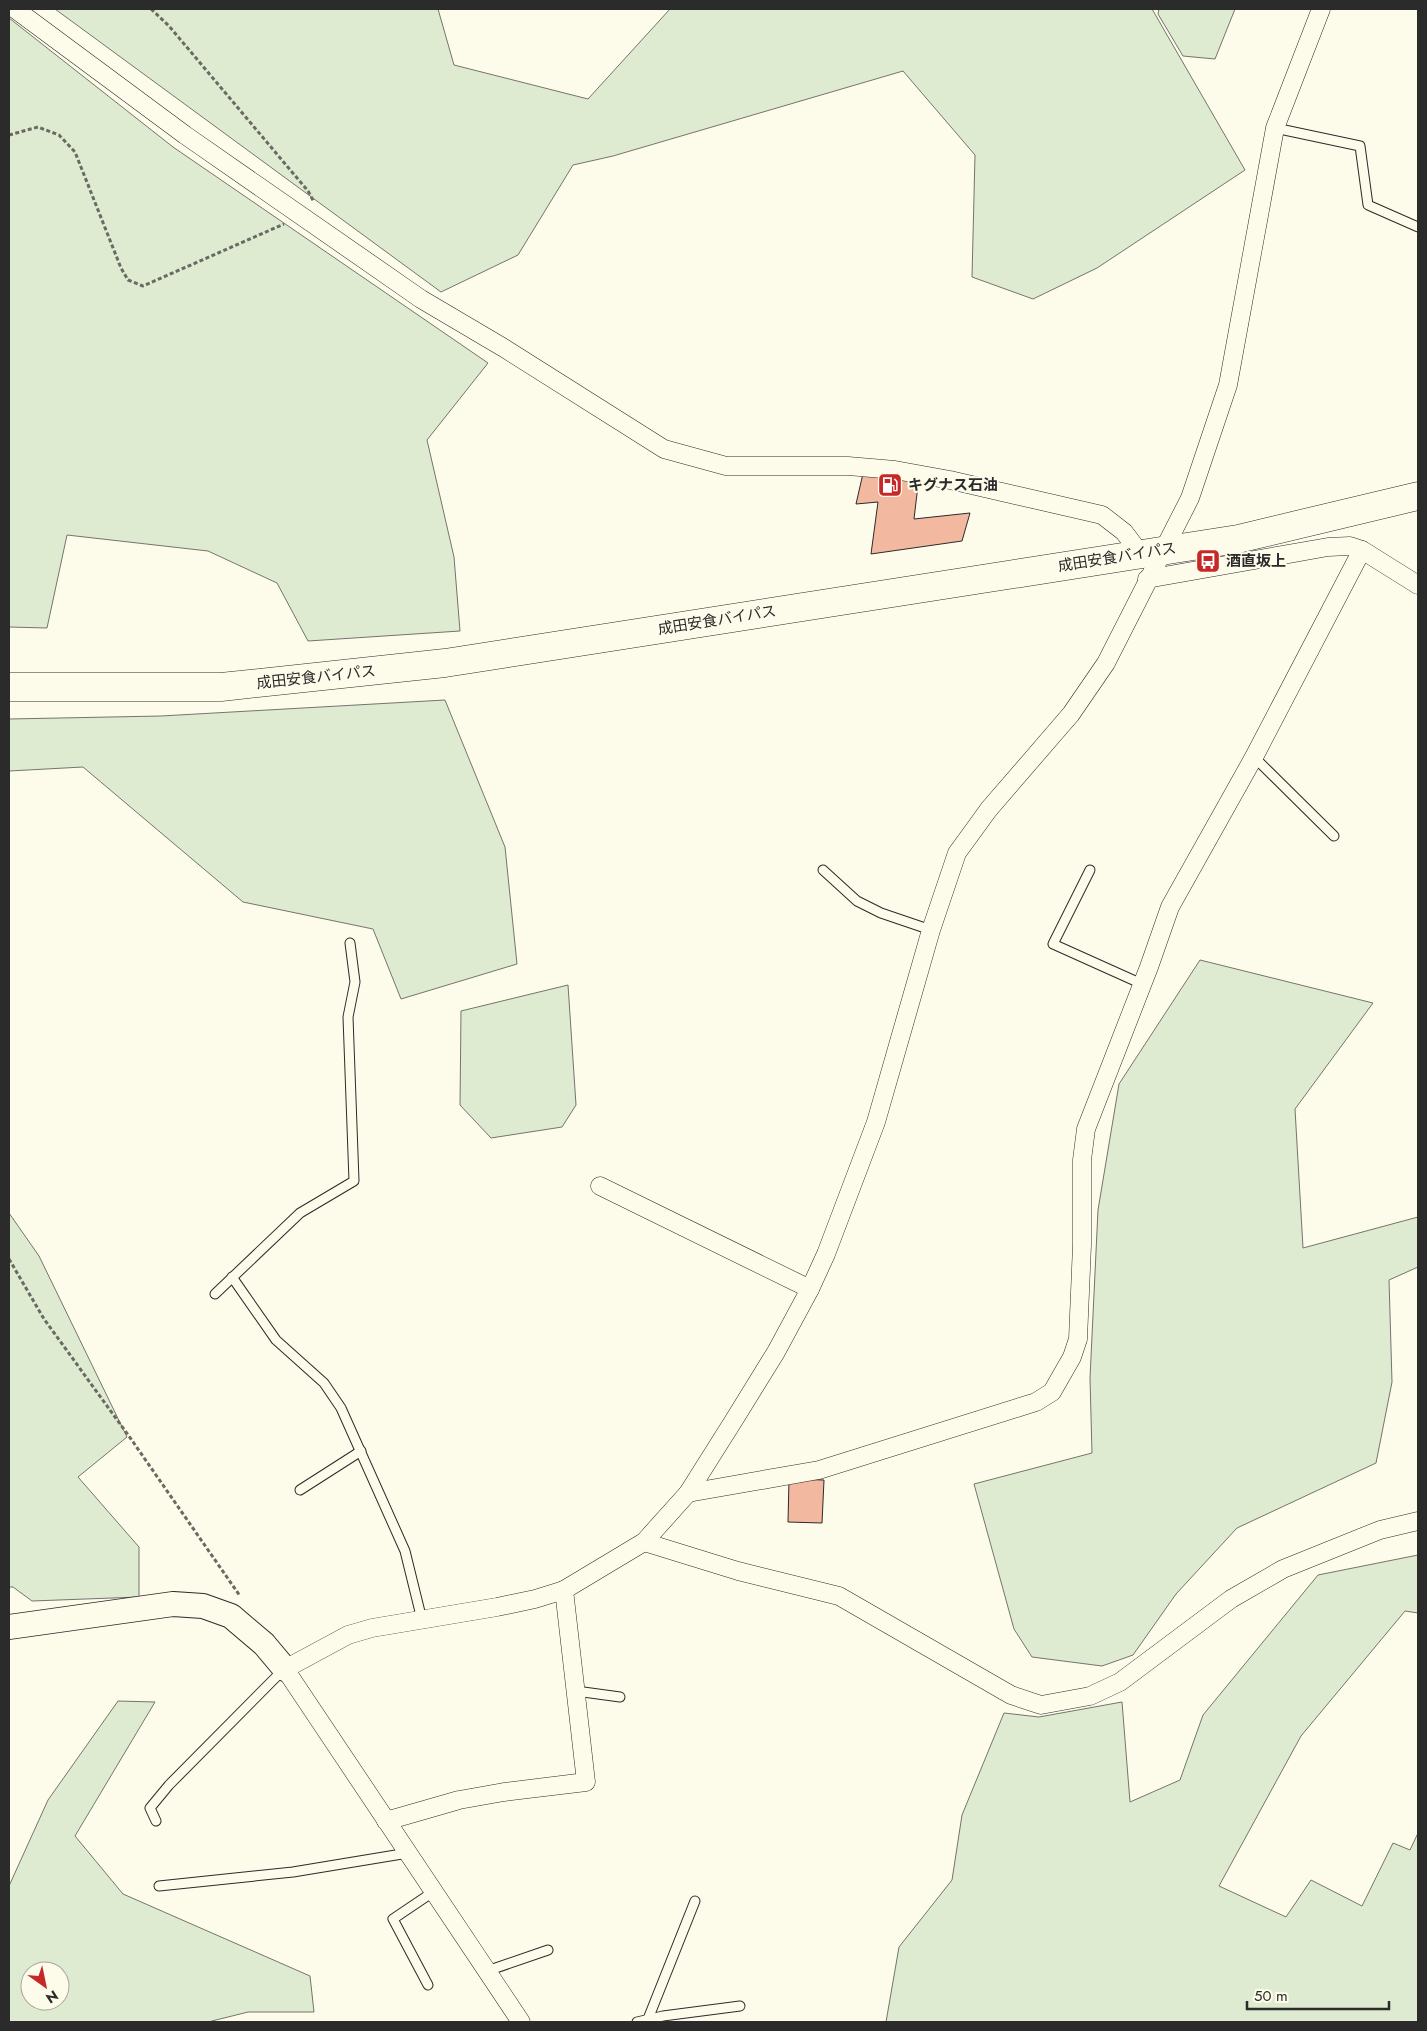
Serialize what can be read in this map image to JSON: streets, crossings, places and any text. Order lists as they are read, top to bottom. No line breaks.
{"streets":{"main road":["成田安食バイパス"]},"places":{"fuel station":["キグナス石油"],"bus stop":["酒直坂上"]},"scale_bar":"50 m","north":"bottom right"}
